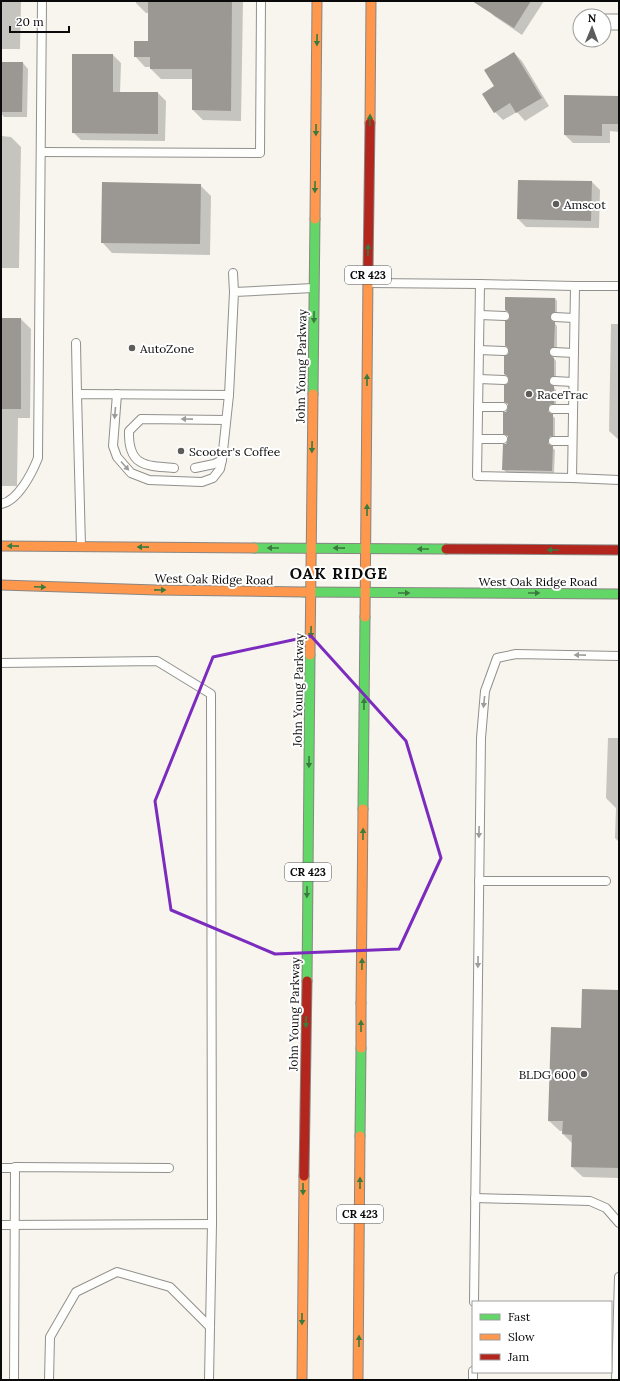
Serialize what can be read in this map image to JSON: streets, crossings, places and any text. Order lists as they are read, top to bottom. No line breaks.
{"streets":{"main road":["CR 423","John Young Parkway","West Oak Ridge Road"]},"crossings":[["CR 423","West Oak Ridge Road"],["John Young Parkway","West Oak Ridge Road"]],"districts":["OAK RIDGE"],"places":["Amscot","AutoZone","RaceTrac","Scooter's Coffee","BLDG 600"],"legend":["Fast","Slow","Jam"],"scale_bar":"20 m","north":"top"}
